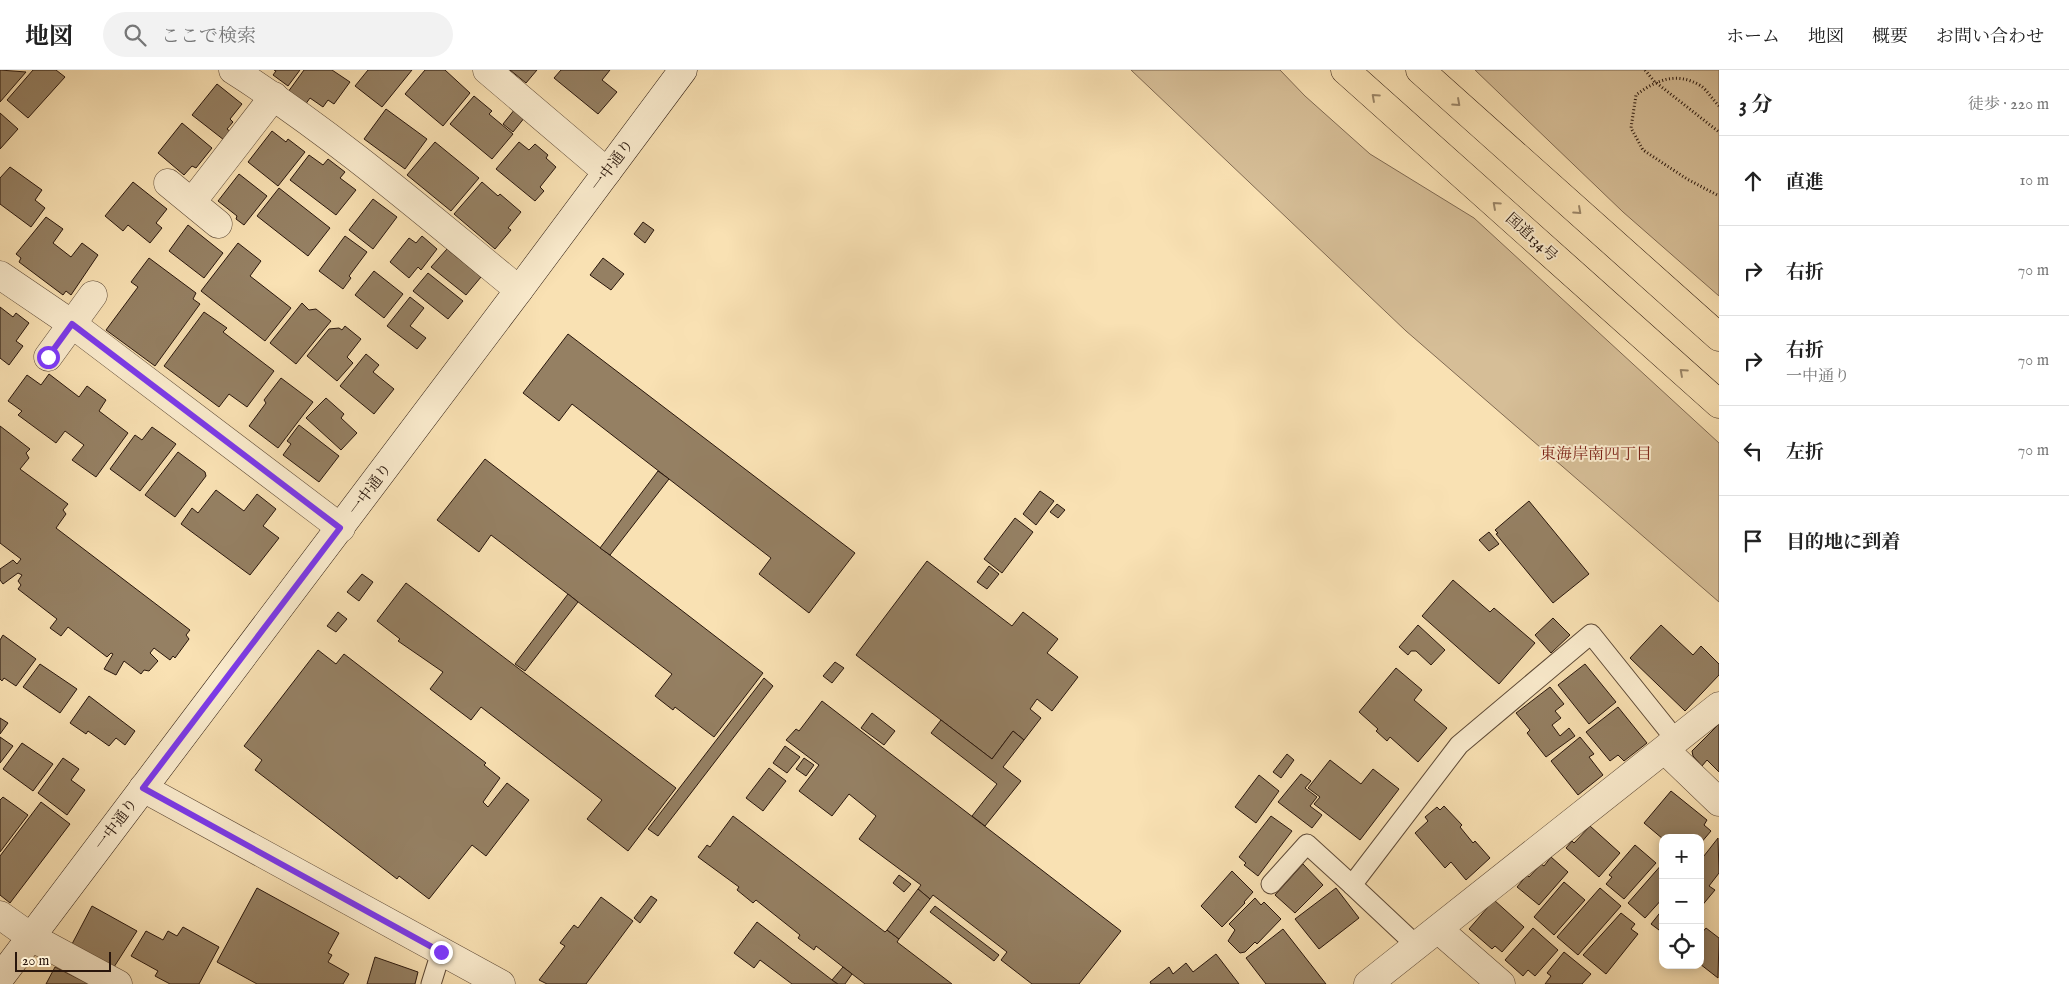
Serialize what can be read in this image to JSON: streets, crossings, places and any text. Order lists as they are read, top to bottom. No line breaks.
{"streets":{"highway":["国道134号"],"street":["一中通り"]},"districts":["東海岸南四丁目"],"scale_bar":"20 m","page":{"header":"地図","search":"ここで検索","nav":["ホーム","地図","概要","お問い合わせ"],"heading":["3 分","徒歩 · 220 m"],"list":[["直進","10 m"],["右折","70 m"],["右折","一中通り","70 m"],["左折","70 m"],"目的地に到着"],"map_buttons":["+","−"],"scale":"20 m"}}
